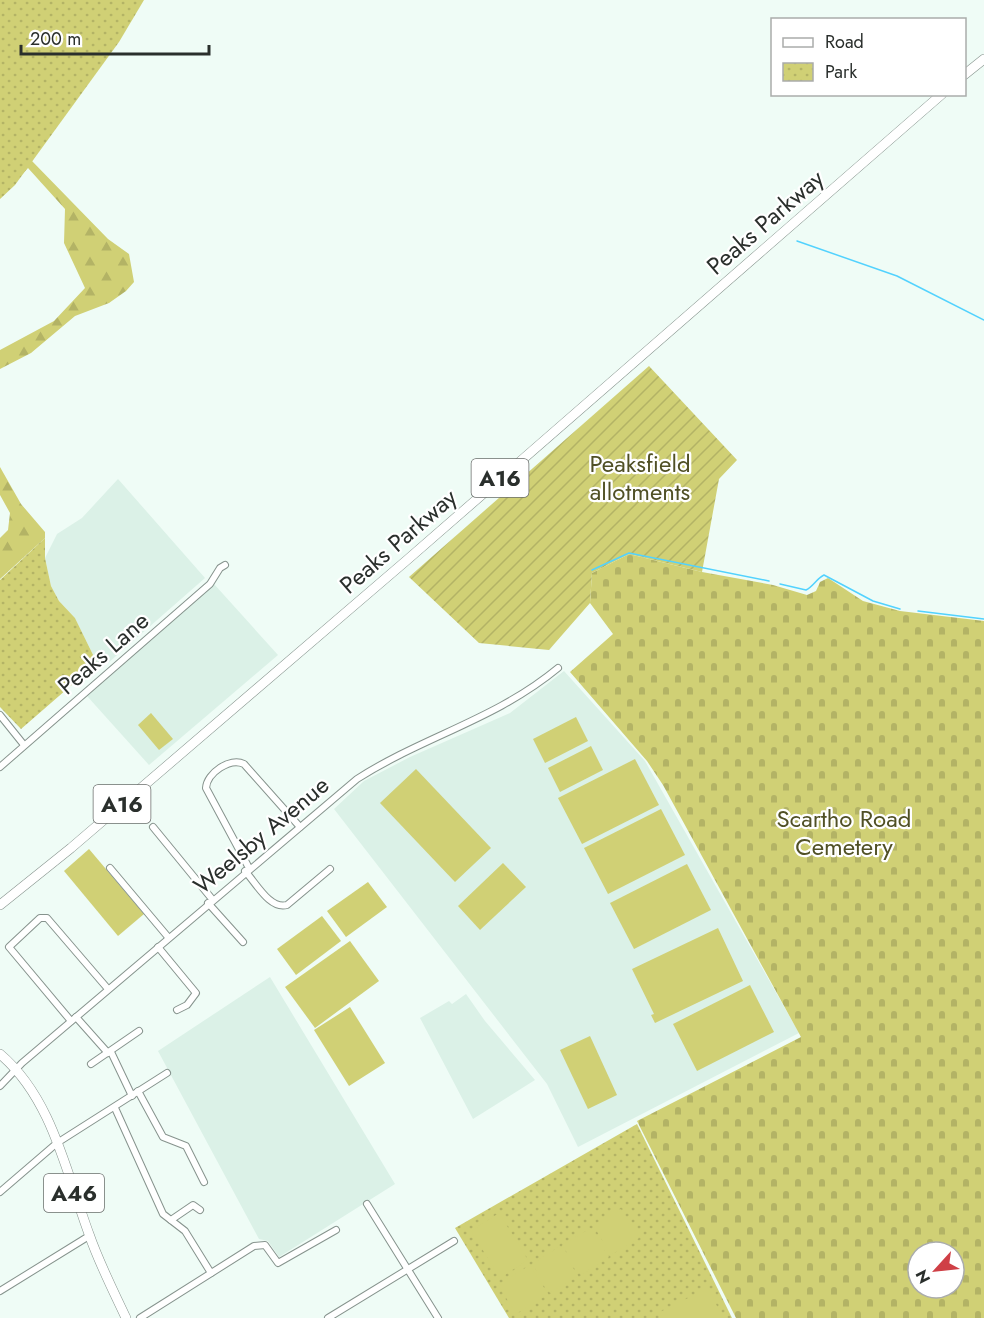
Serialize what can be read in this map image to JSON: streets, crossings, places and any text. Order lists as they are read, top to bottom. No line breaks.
{"streets":{"highway":["Peaks Parkway","A16","A46"],"street":["Peaks Lane","Weelsby Avenue"]},"crossings":[["Weelsby Avenue","A46"]],"parks":["Peaksfield allotments","Scartho Road Cemetery"],"legend":["Road","Park"],"scale_bar":"200 m","north":"bottom left"}
